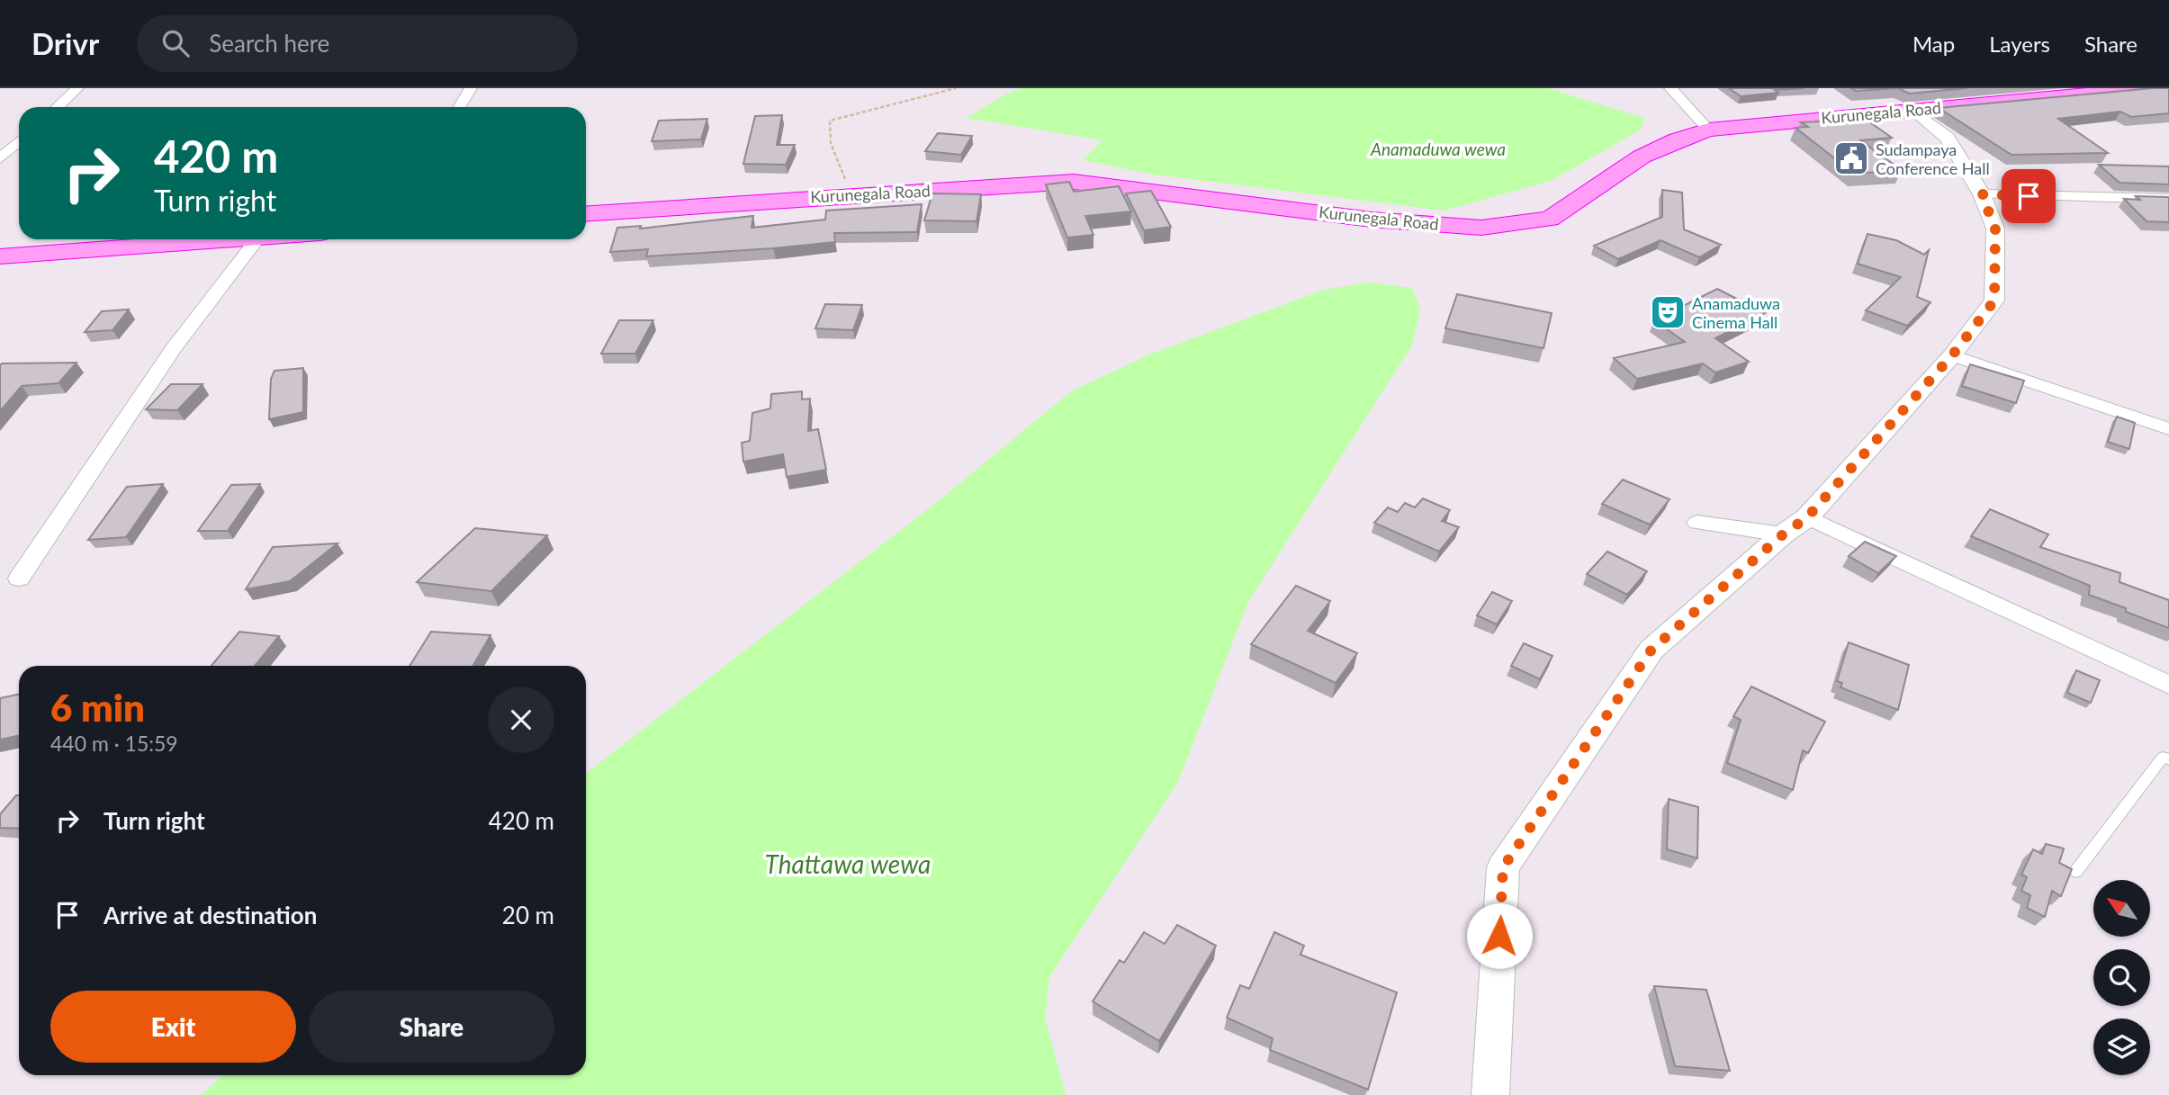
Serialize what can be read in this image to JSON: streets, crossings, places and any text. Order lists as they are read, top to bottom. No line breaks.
{"streets":{"highway":["Kurunegala Road"]},"water":["Anamaduwa wewa","Thattawa wewa"],"places":{"public building":["Sudampaya Conference Hall"],"theatre":["Anamaduwa Cinema Hall"]},"north":"top left","page":{"header":"Drivr","search":"Search here","nav":["Map","Layers","Share"],"turn":["420 m","Turn right"],"heading":["6 min","440 m · 15:59"],"list":[{"name":"Turn right","value":"420 m"},{"name":"Arrive at destination","value":"20 m"}],"buttons":["Exit","Share"]}}
